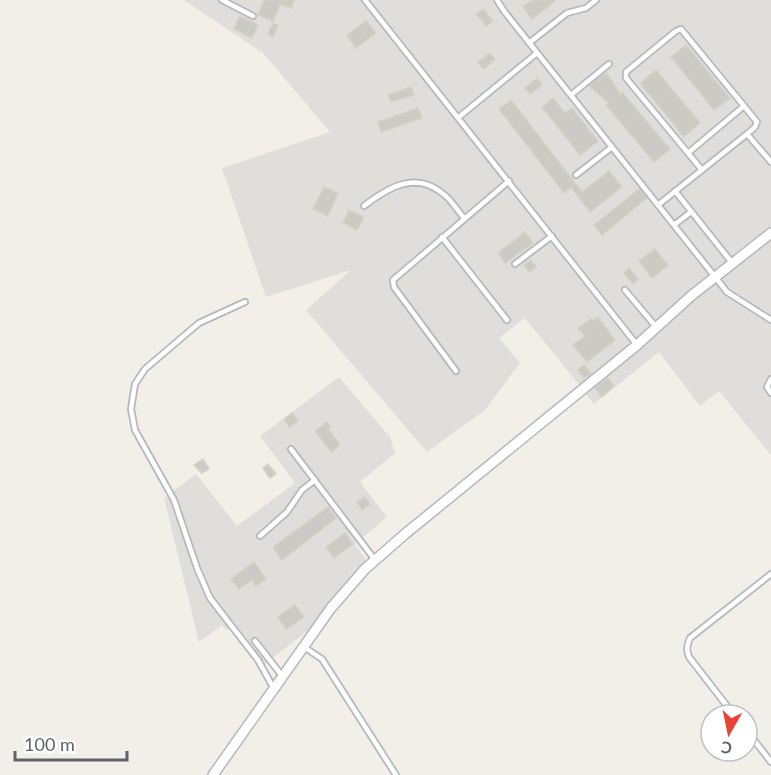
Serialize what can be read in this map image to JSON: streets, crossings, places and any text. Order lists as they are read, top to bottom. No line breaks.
{"scale_bar":"100 m","north":"bottom"}
